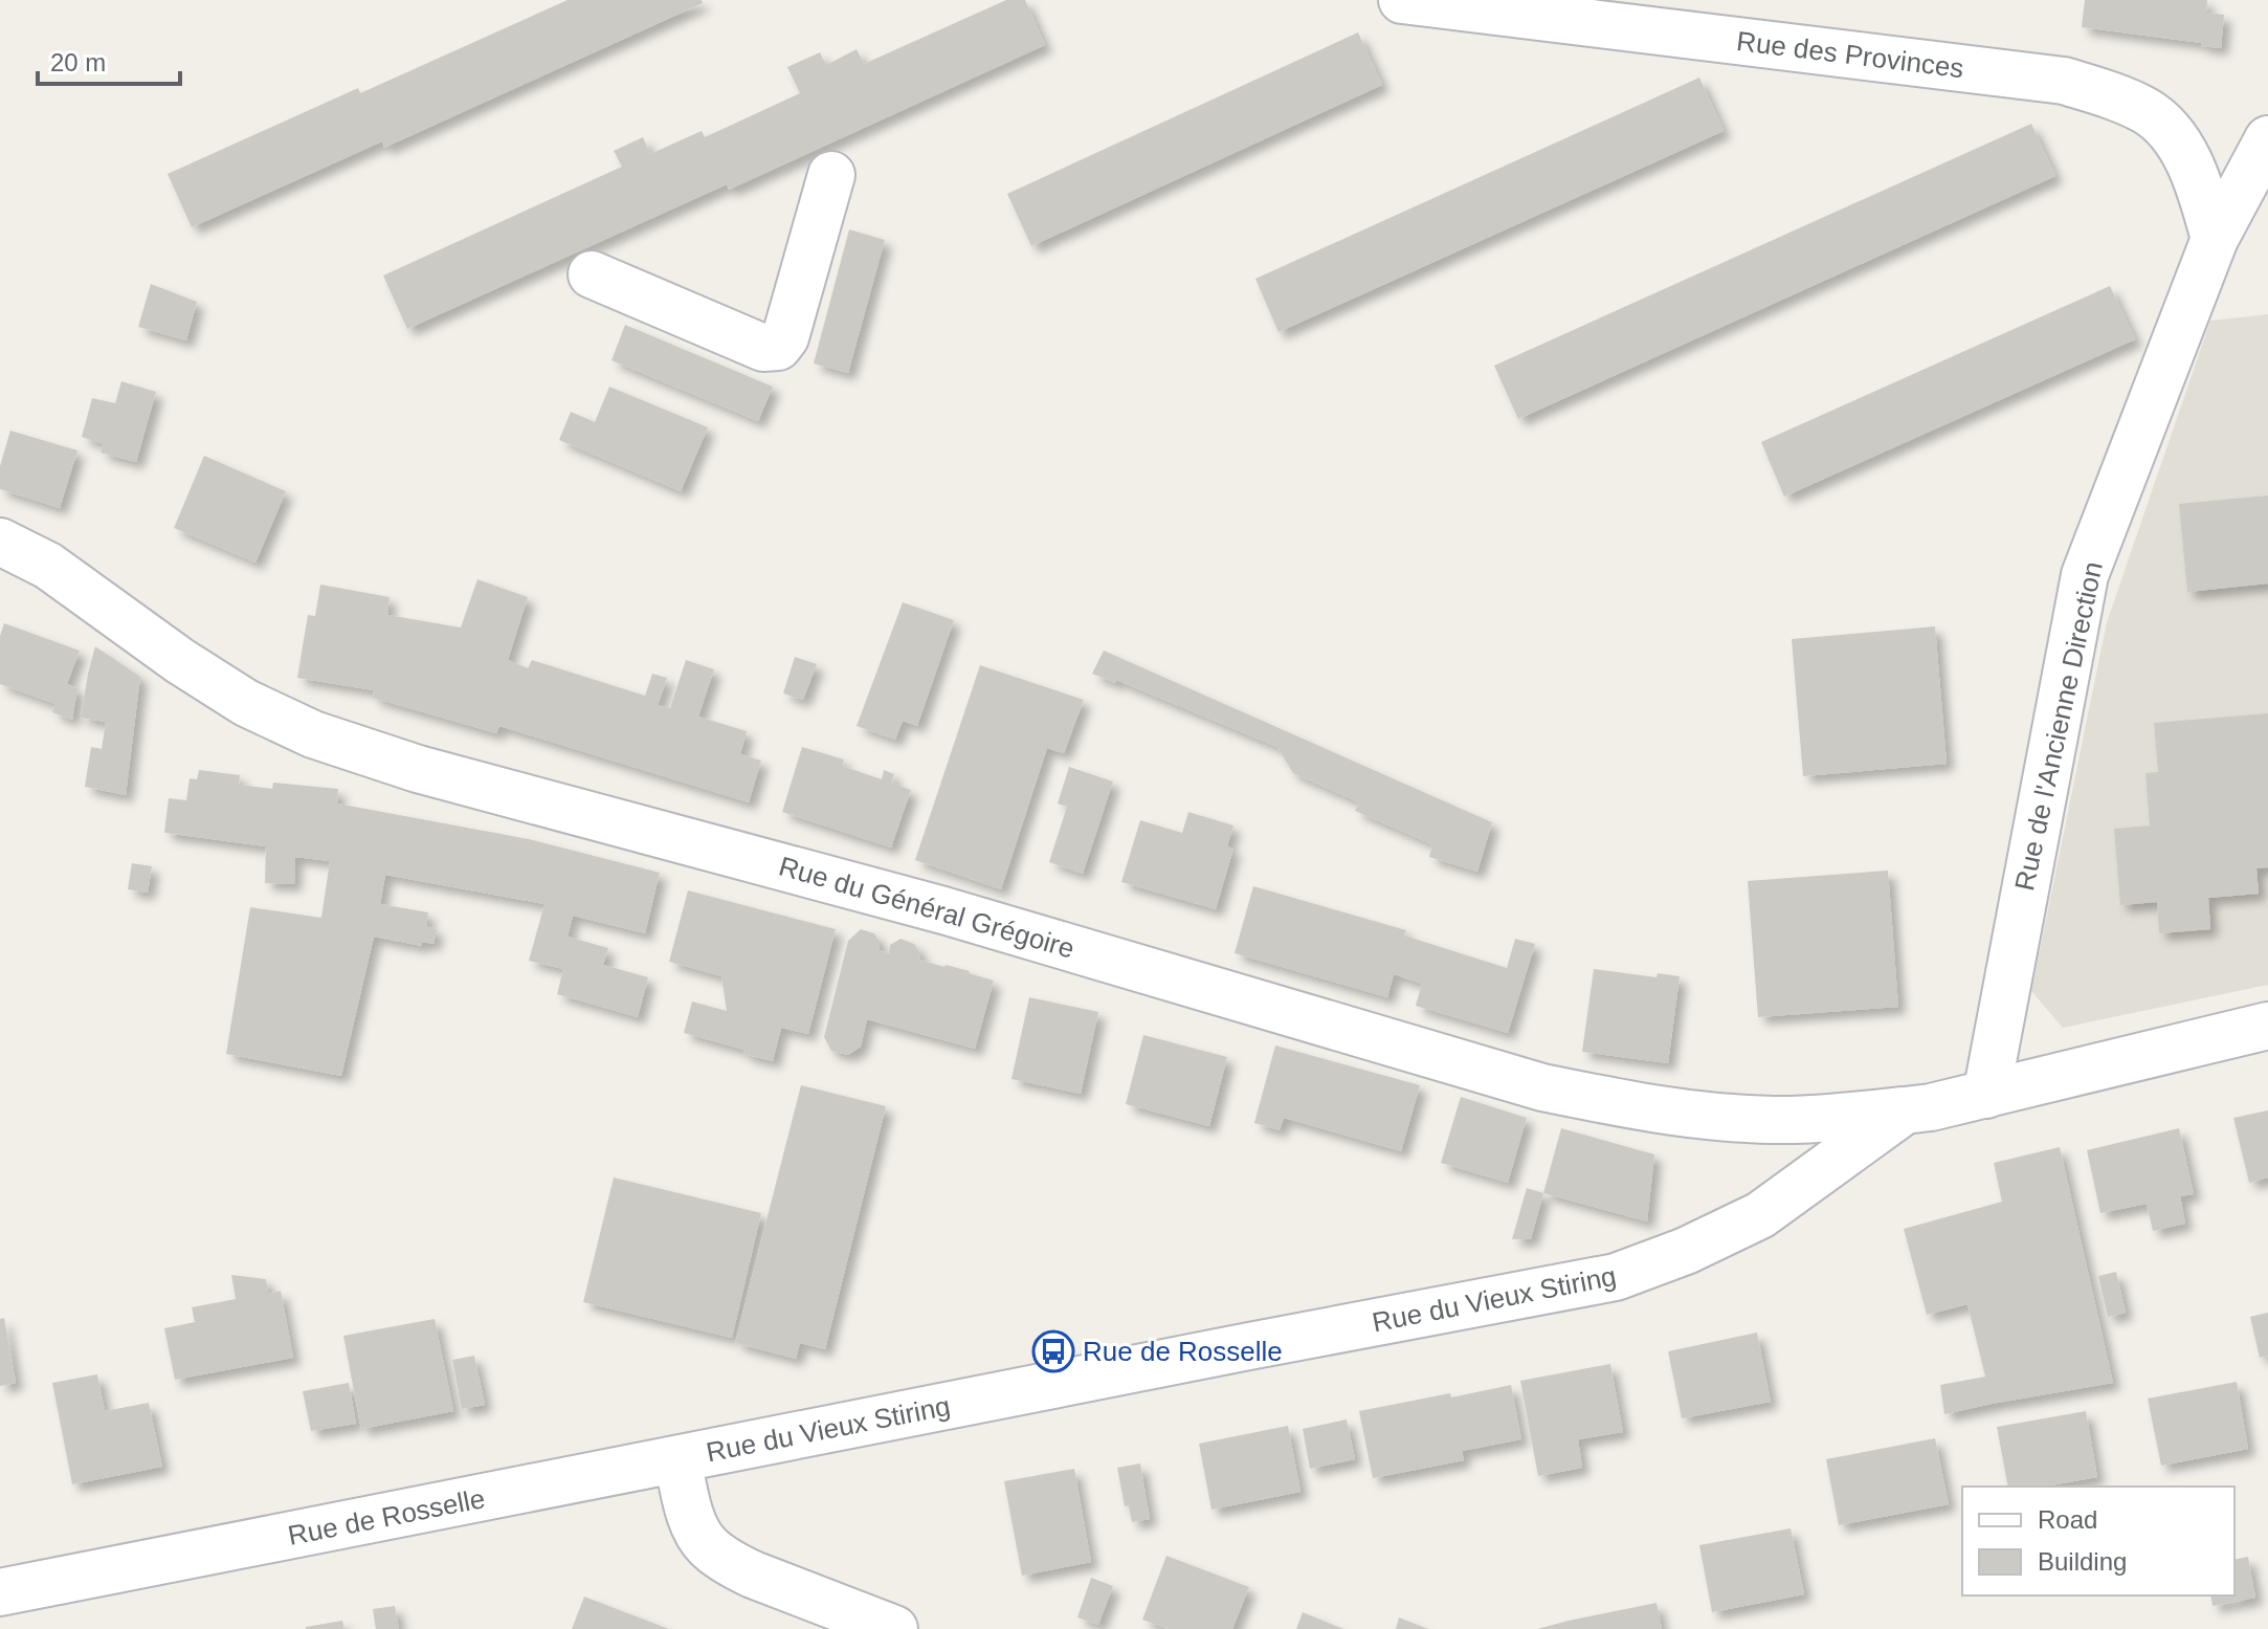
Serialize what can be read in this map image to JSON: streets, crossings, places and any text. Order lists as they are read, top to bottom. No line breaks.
{"streets":{"street":["Rue des Provinces","Rue de l'Ancienne Direction","Rue du Général Grégoire","Rue du Vieux Stiring","Rue de Rosselle"]},"crossings":[["Rue des Provinces","Rue de l'Ancienne Direction"],["Rue de l'Ancienne Direction","Rue du Vieux Stiring"],["Rue du Général Grégoire","Rue du Vieux Stiring"],["Rue du Vieux Stiring","Rue de Rosselle"]],"places":{"bus stop":["Rue de Rosselle"]},"legend":["Road","Building"],"scale_bar":"20 m"}
